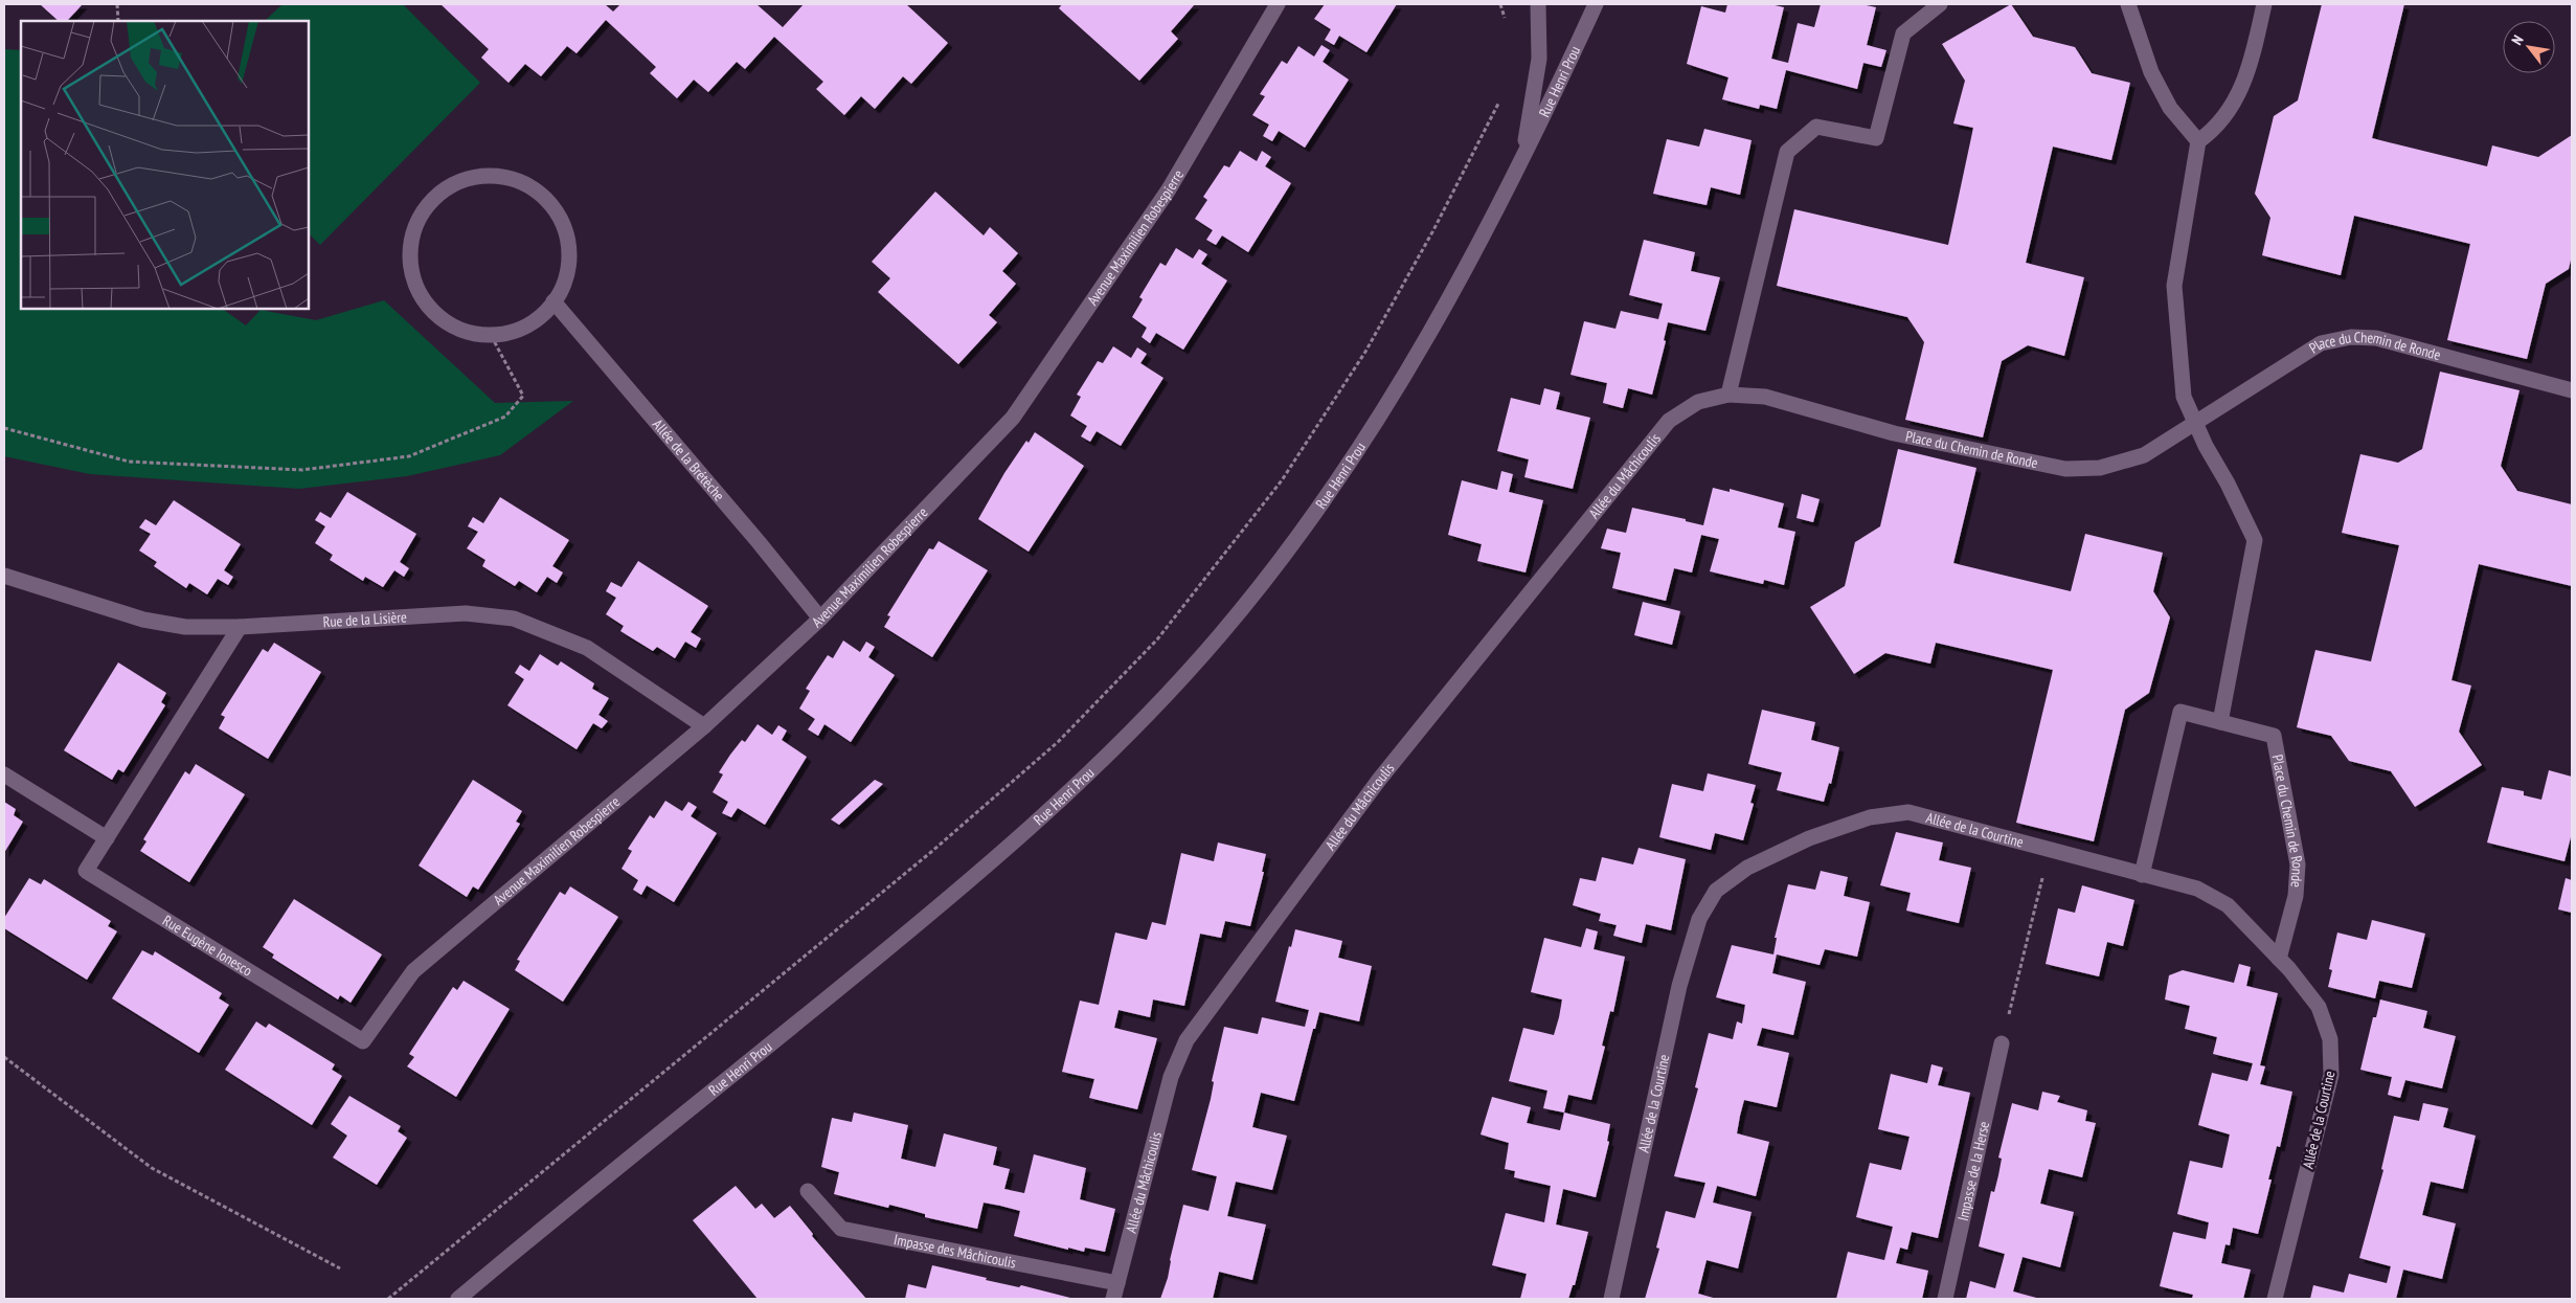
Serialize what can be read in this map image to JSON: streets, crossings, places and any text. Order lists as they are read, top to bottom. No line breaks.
{"streets":{"street":["Rue Henri Prou","Avenue Maximilien Robespierre","Place du Chemin de Ronde","Allée de la Brétèche","Allée du Mâchicoulis","Rue de la Lisière","Allée de la Courtine","Rue Eugène Ionesco","Impasse de la Herse","Impasse des Mâchicoulis"]},"crossings":[["Avenue Maximilien Robespierre","Allée de la Brétèche"],["Avenue Maximilien Robespierre","Rue de la Lisière"],["Avenue Maximilien Robespierre","Rue Eugène Ionesco"],["Place du Chemin de Ronde","Allée du Mâchicoulis"],["Place du Chemin de Ronde","Allée de la Courtine"],["Allée du Mâchicoulis","Impasse des Mâchicoulis"],["Rue de la Lisière","Rue Eugène Ionesco"]],"north":"top left"}
